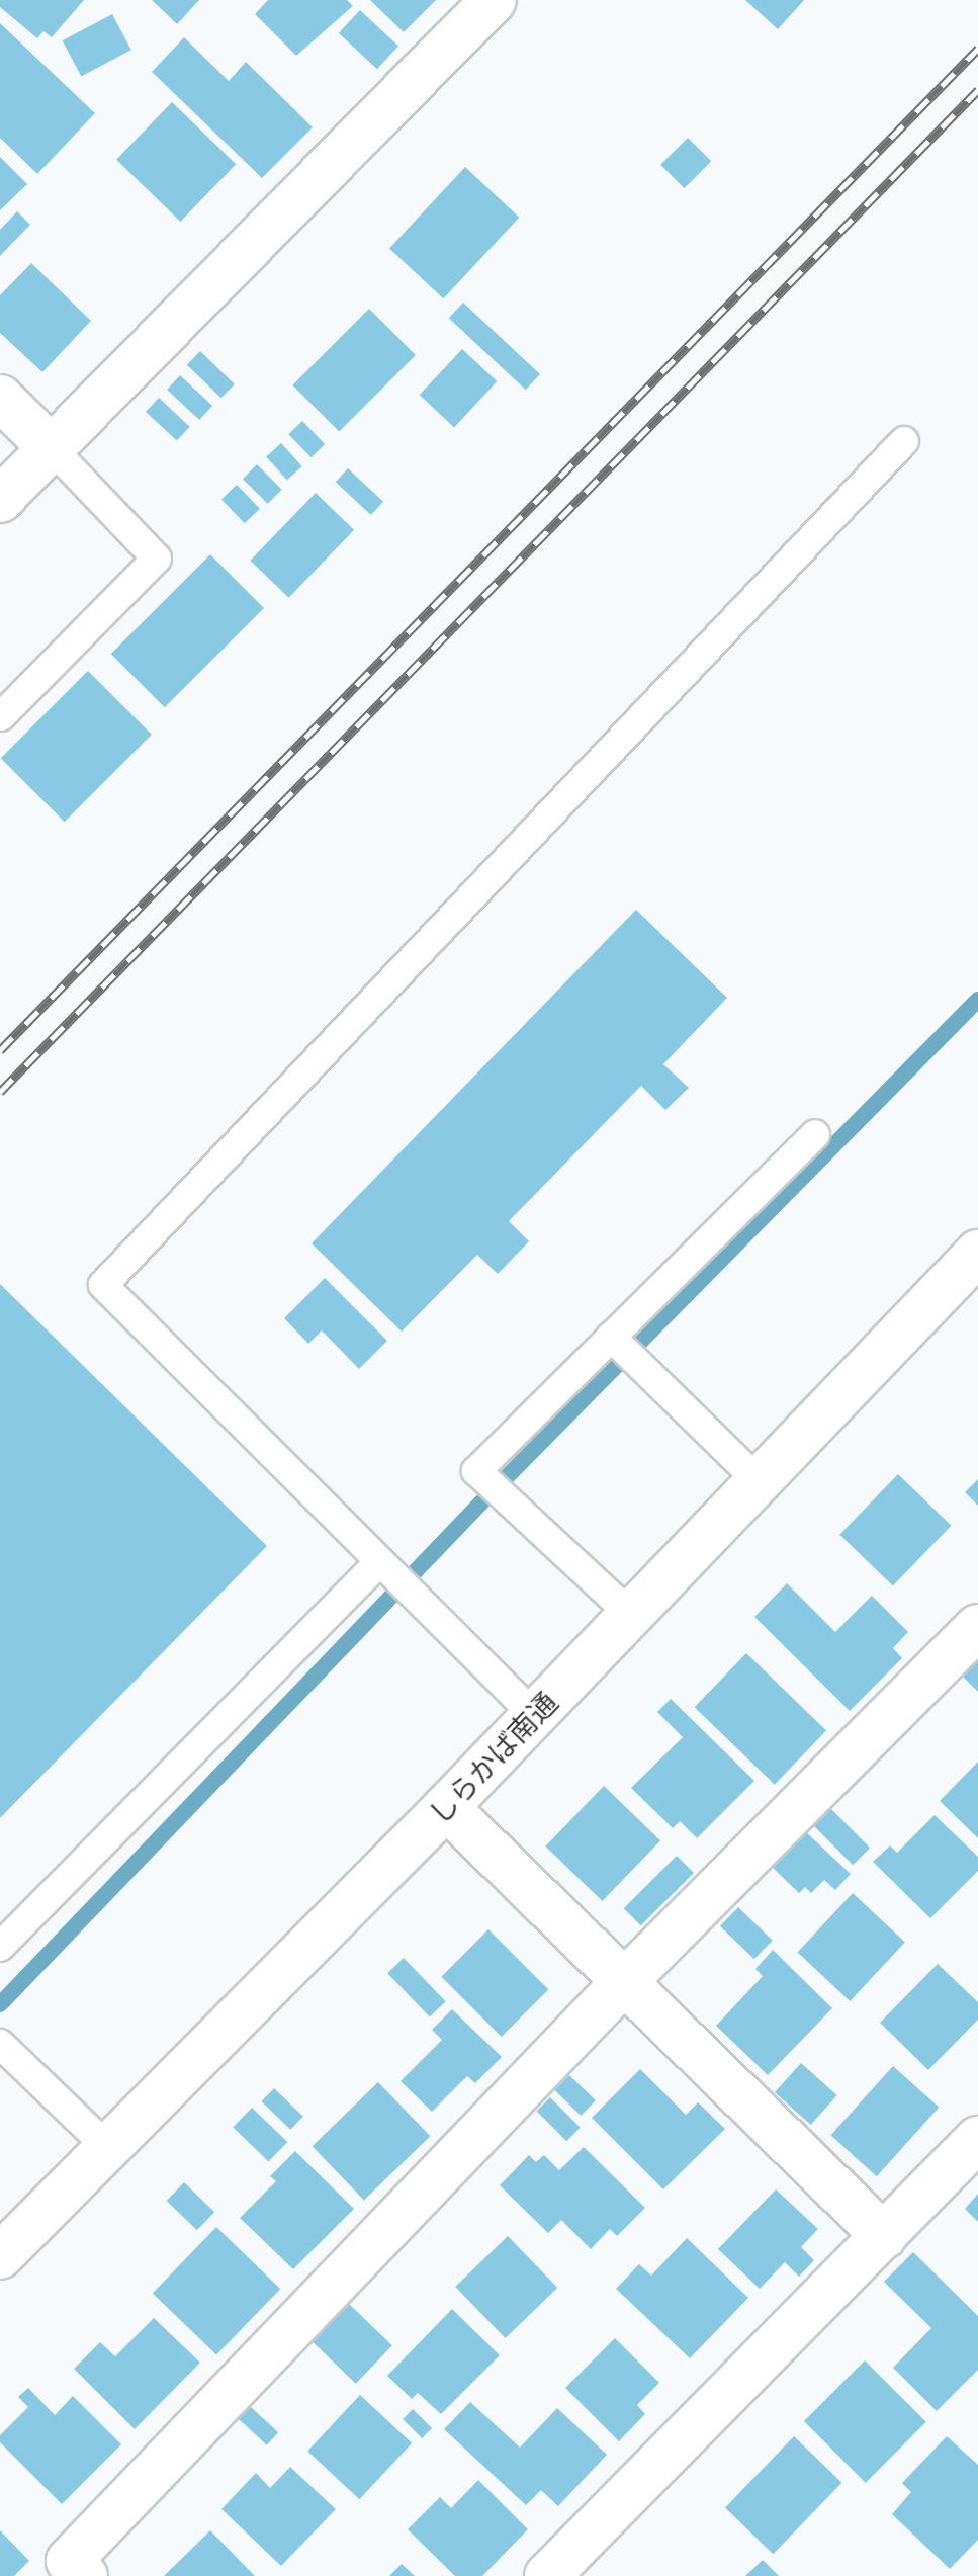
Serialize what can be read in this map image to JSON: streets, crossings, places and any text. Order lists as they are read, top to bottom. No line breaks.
{"streets":{"street":["しらかば南通"]}}
